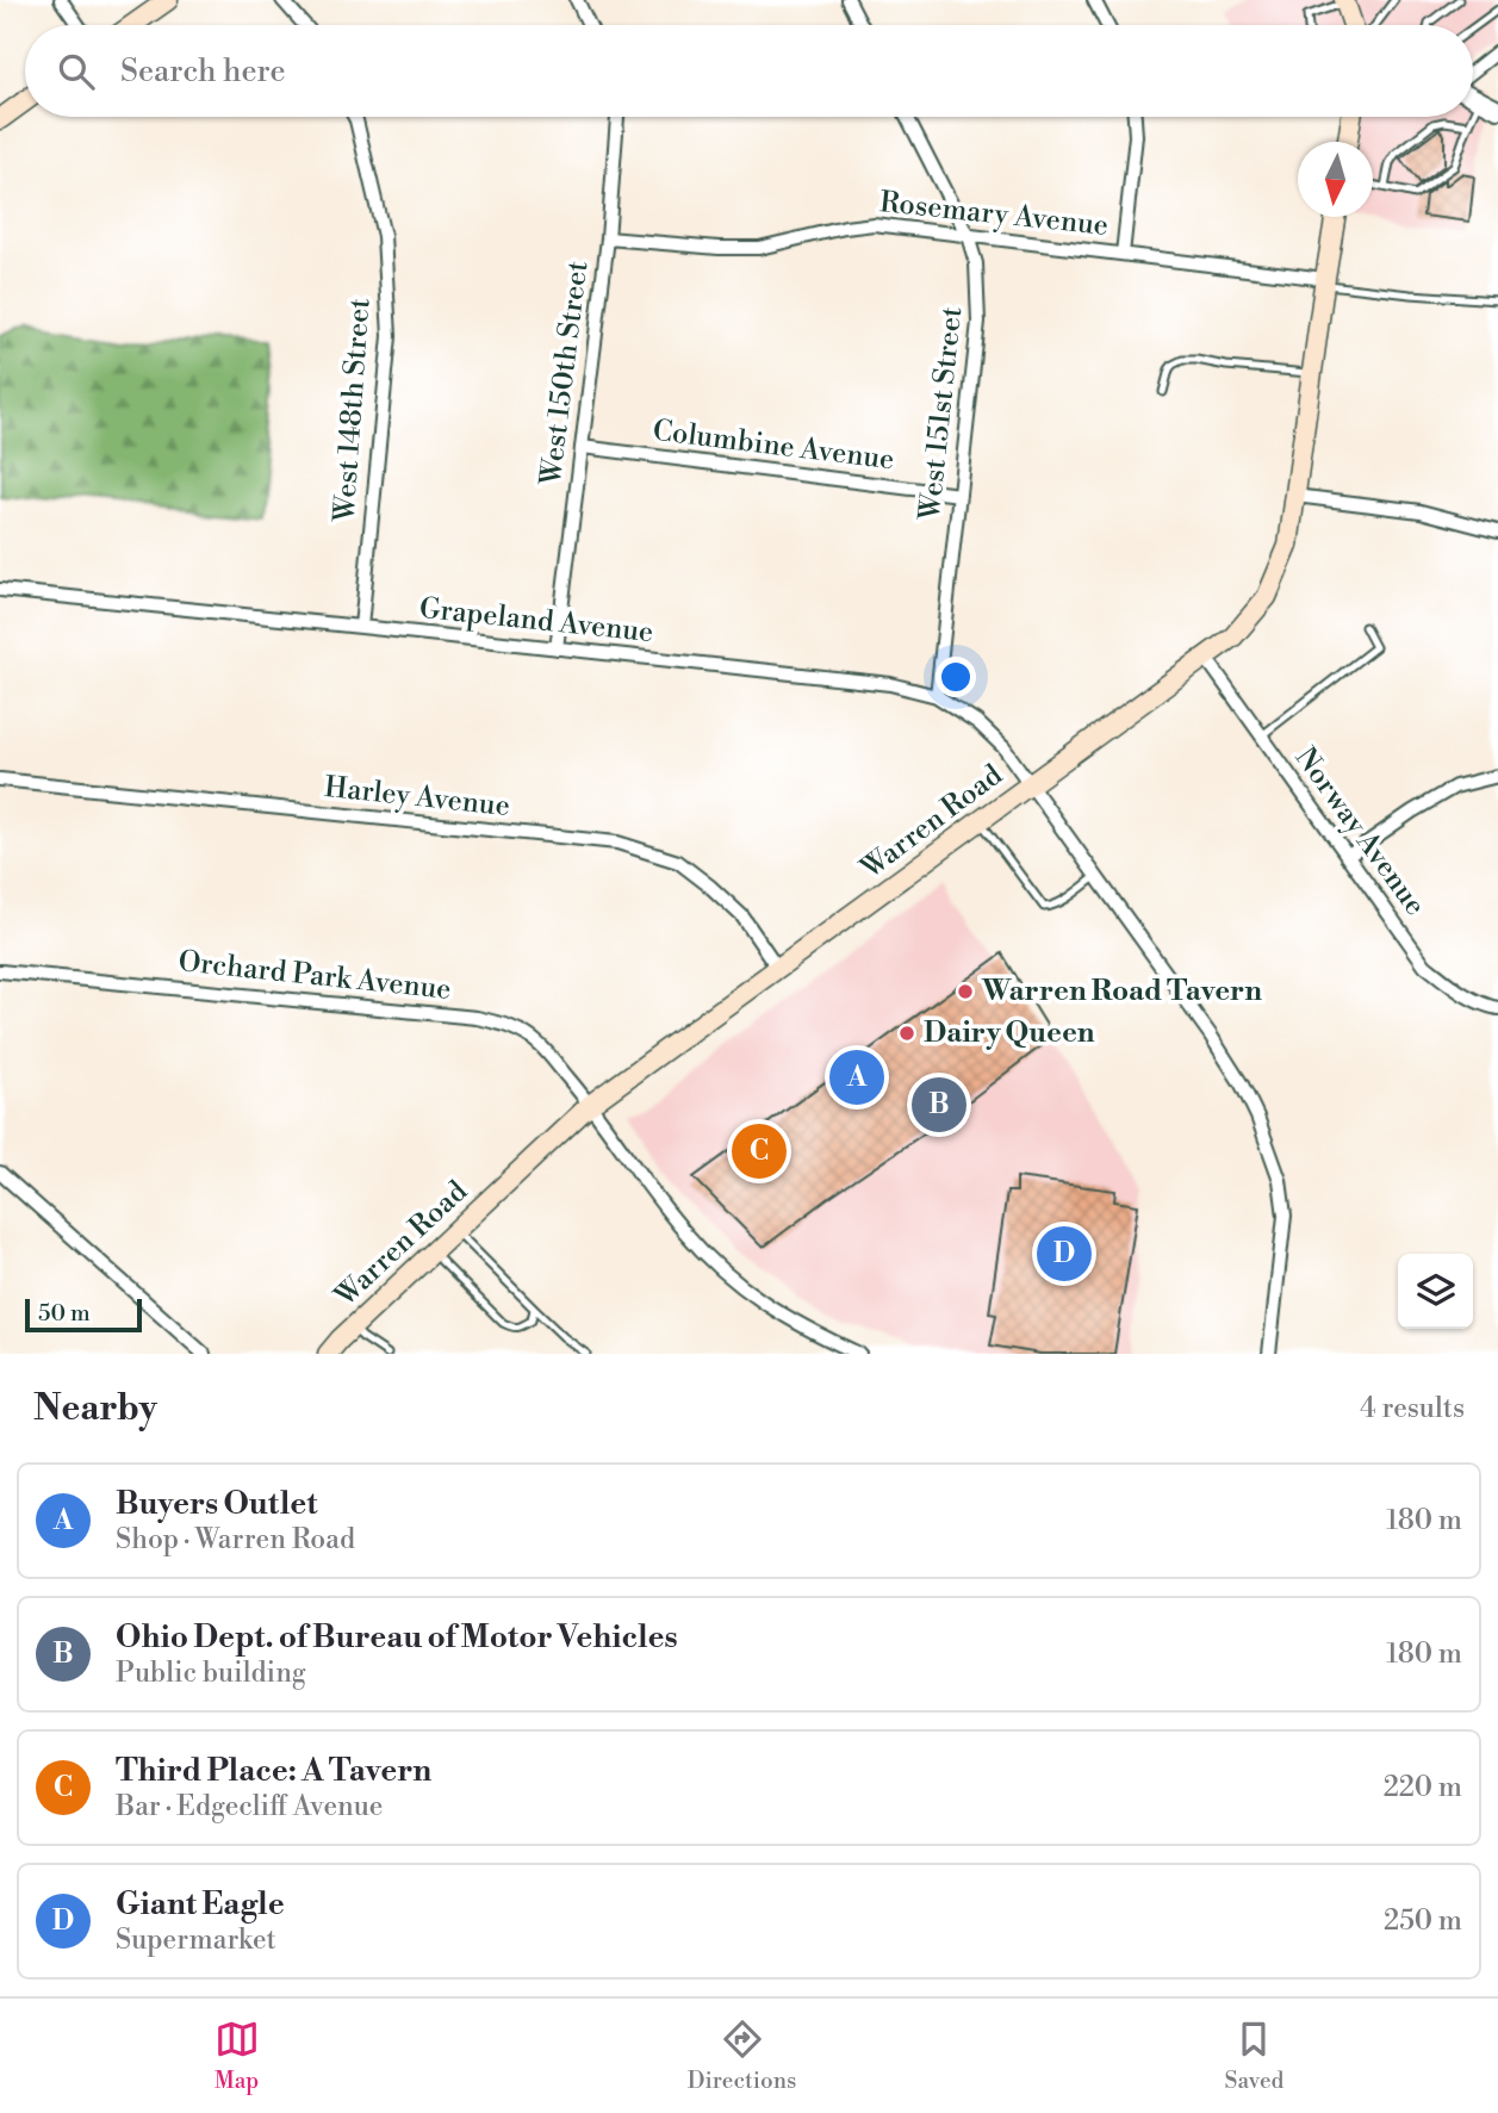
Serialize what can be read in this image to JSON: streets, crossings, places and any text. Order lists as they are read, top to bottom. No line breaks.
{"streets":{"main road":["Warren Road"],"street":["Rosemary Avenue","West 150th Street","West 148th Street","West 151st Street","Columbine Avenue","Grapeland Avenue","Harley Avenue","Norway Avenue","Orchard Park Avenue"]},"crossings":[["Rosemary Avenue","West 150th Street"],["Rosemary Avenue","West 151st Street"],["Rosemary Avenue","Warren Road"],["West 150th Street","Columbine Avenue"],["West 150th Street","Grapeland Avenue"],["West 148th Street","Grapeland Avenue"],["West 151st Street","Columbine Avenue"],["West 151st Street","Grapeland Avenue"],["Grapeland Avenue","Warren Road"],["Harley Avenue","Warren Road"],["Warren Road","Norway Avenue"],["Warren Road","Orchard Park Avenue"]],"places":["Warren Road Tavern","Dairy Queen"],"scale_bar":"50 m","north":"bottom","page":{"search":"Search here","pins":["A","B","C","D"],"scale":"50 m","heading":["Nearby","4 results"],"list":[{"mark":"A","name":"Buyers Outlet","note":"Shop · Warren Road","value":"180 m"},{"mark":"B","name":"Ohio Dept. of Bureau of Motor Vehicles","note":"Public building","value":"180 m"},{"mark":"C","name":"Third Place: A Tavern","note":"Bar · Edgecliff Avenue","value":"220 m"},{"mark":"D","name":"Giant Eagle","note":"Supermarket","value":"250 m"}],"nav":["Map","Directions","Saved"]}}
